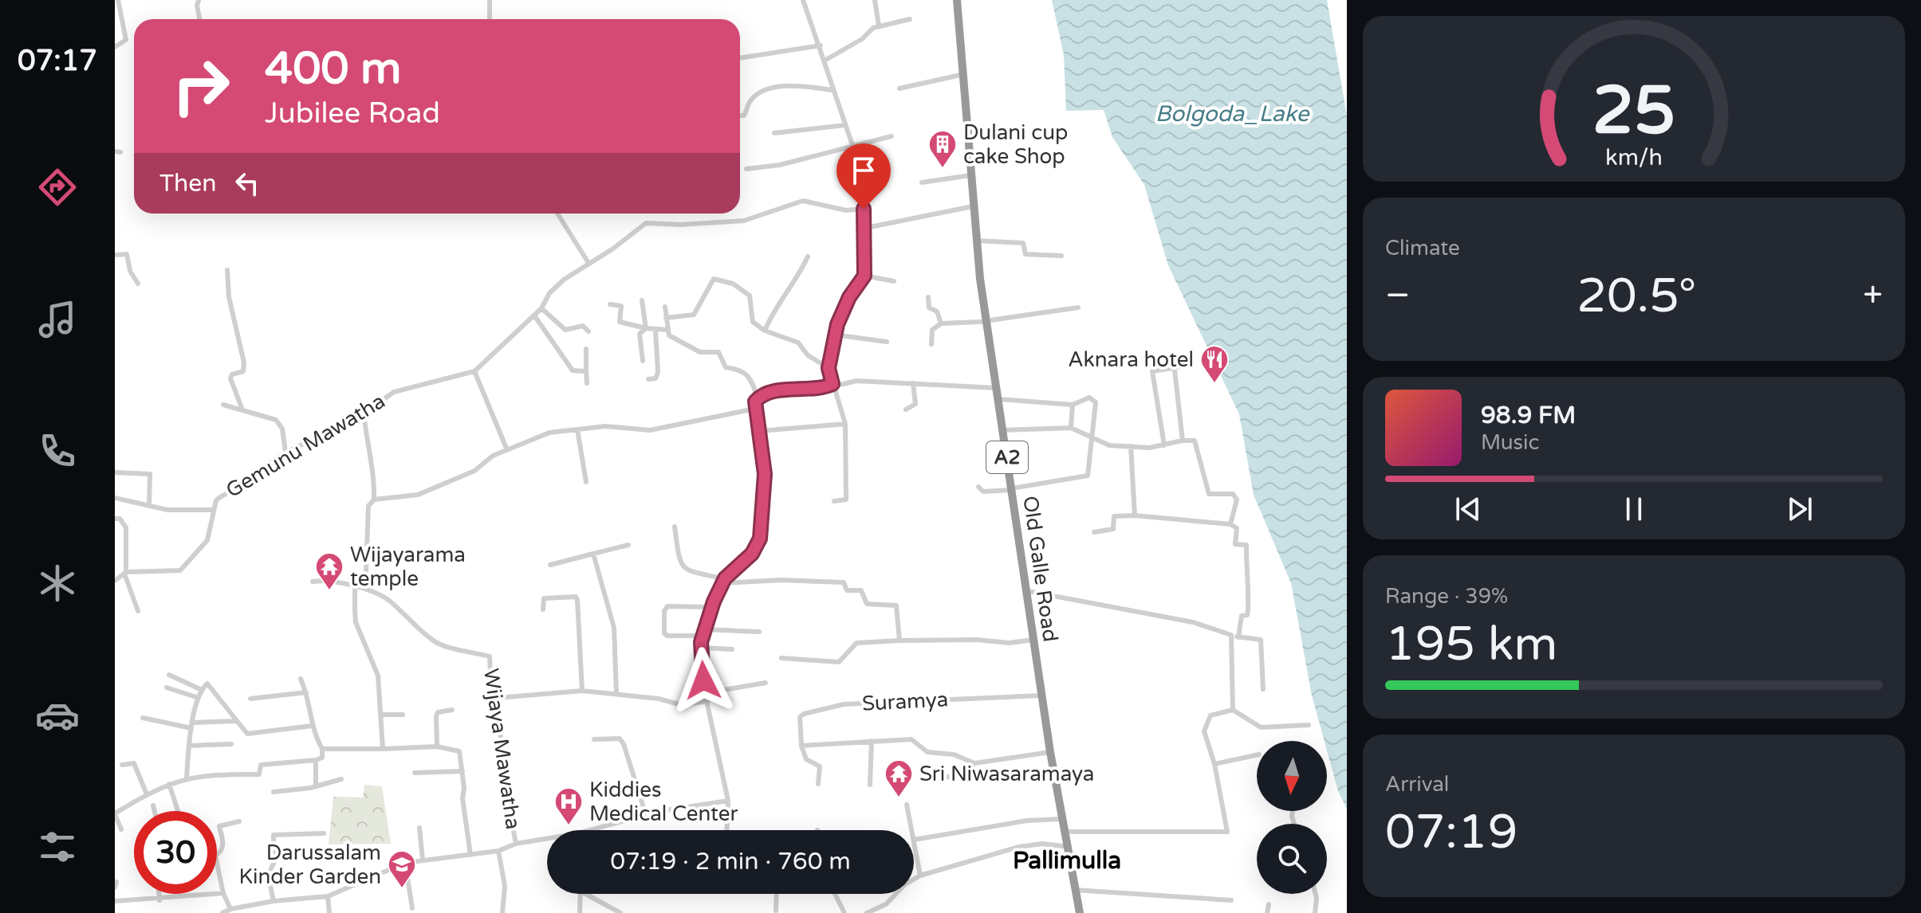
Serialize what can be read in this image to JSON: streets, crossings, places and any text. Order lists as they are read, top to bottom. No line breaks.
{"streets":{"highway":["A2","Old Galle Road"],"street":["Gemunu Mawatha","Suramya","Wijaya Mawatha"]},"crossings":[["Old Galle Road","Suramya"]],"districts":["Pallimulla"],"water":["Bolgoda_Lake"],"places":{"building":["Dulani cup cake Shop"],"restaurant":["Aknara hotel"],"temple":["Wijayarama temple","Sri Niwasaramaya"],"hospital":["Kiddies Medical Center"],"school or university":["Darussalam Kinder Garden"]},"north":"bottom","page":{"tabs":"07:17","turn":["400 m","Jubilee Road"],"then":"Then","tile":["Climate",["Range · 39%","195 km"],["Arrival","07:19"]],"heat":["−","20.5°","+"],"song":["98.9 FM","Music"],"limit":"30","trip":"07:19 · 2 min · 760 m","gauge":["25","km/h"]}}
